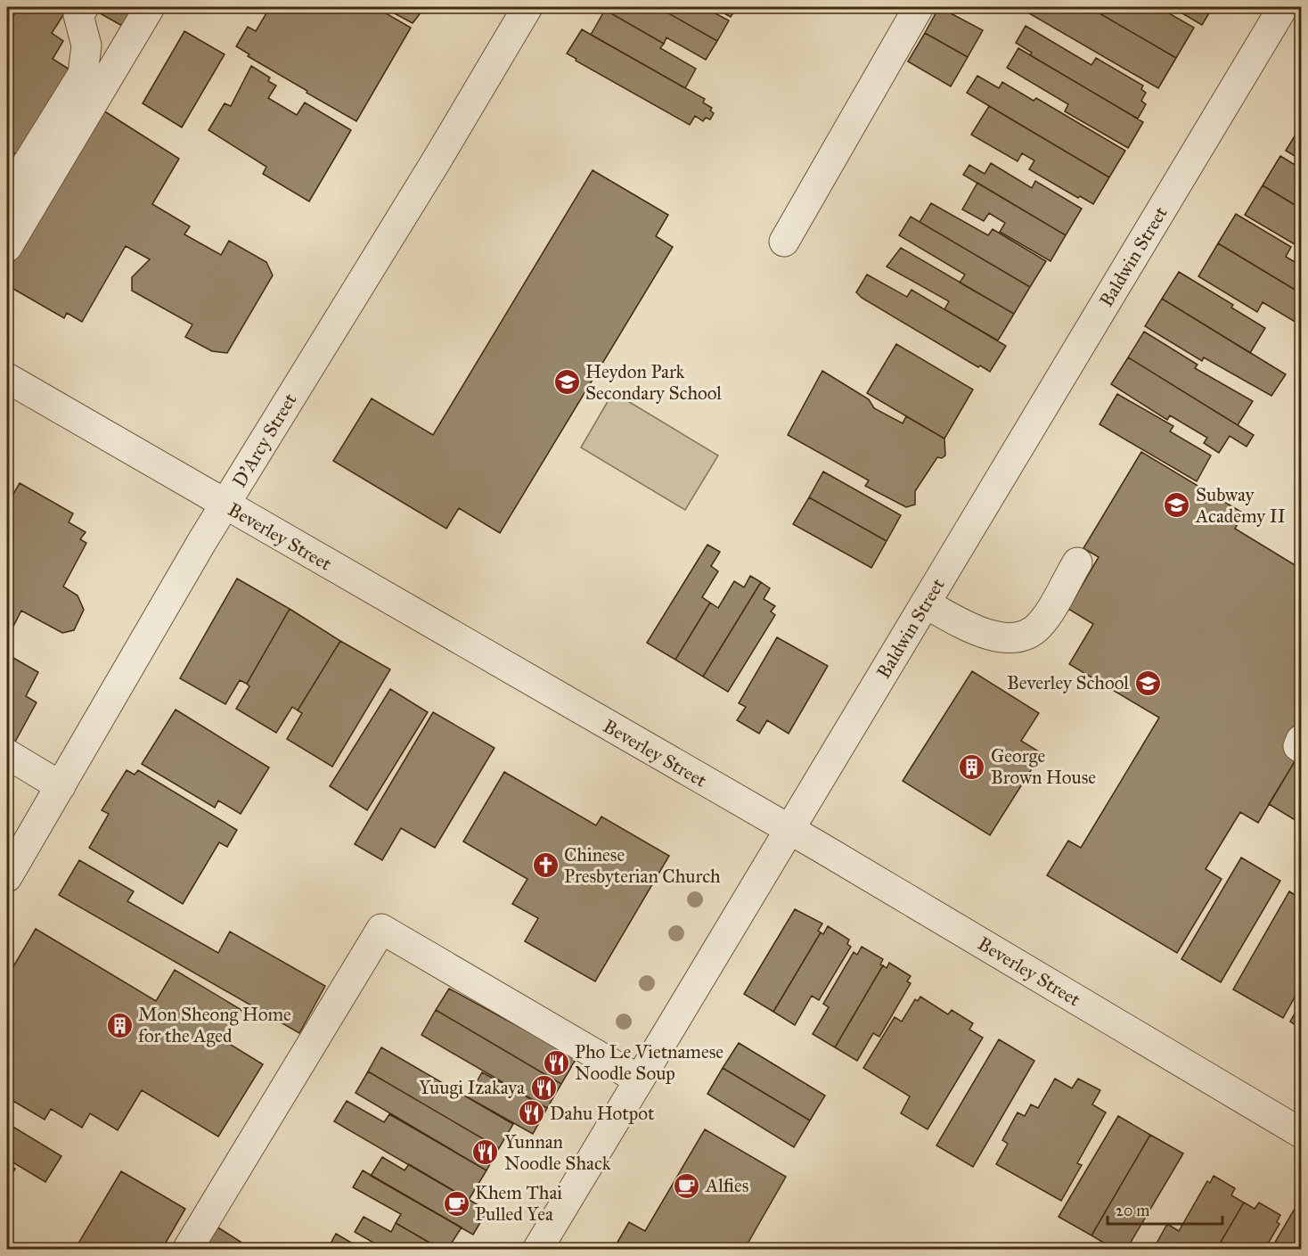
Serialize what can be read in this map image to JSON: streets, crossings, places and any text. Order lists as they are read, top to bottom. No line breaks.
{"streets":{"street":["Baldwin Street","D'Arcy Street","Beverley Street"]},"crossings":[["Baldwin Street","Beverley Street"],["D'Arcy Street","Beverley Street"]],"places":{"school or university":["Heydon Park Secondary School","Subway Academy II","Beverley School"],"building":["George Brown House","Mon Sheong Home for the Aged"],"church":["Chinese Presbyterian Church"],"restaurant":["Pho Le Vietnamese Noodle Soup","Yuugi Izakaya","Dahu Hotpot","Yunnan Noodle Shack"],"cafe":["Alfies","Khem Thai Pulled Yea"]},"scale_bar":"20 m"}
